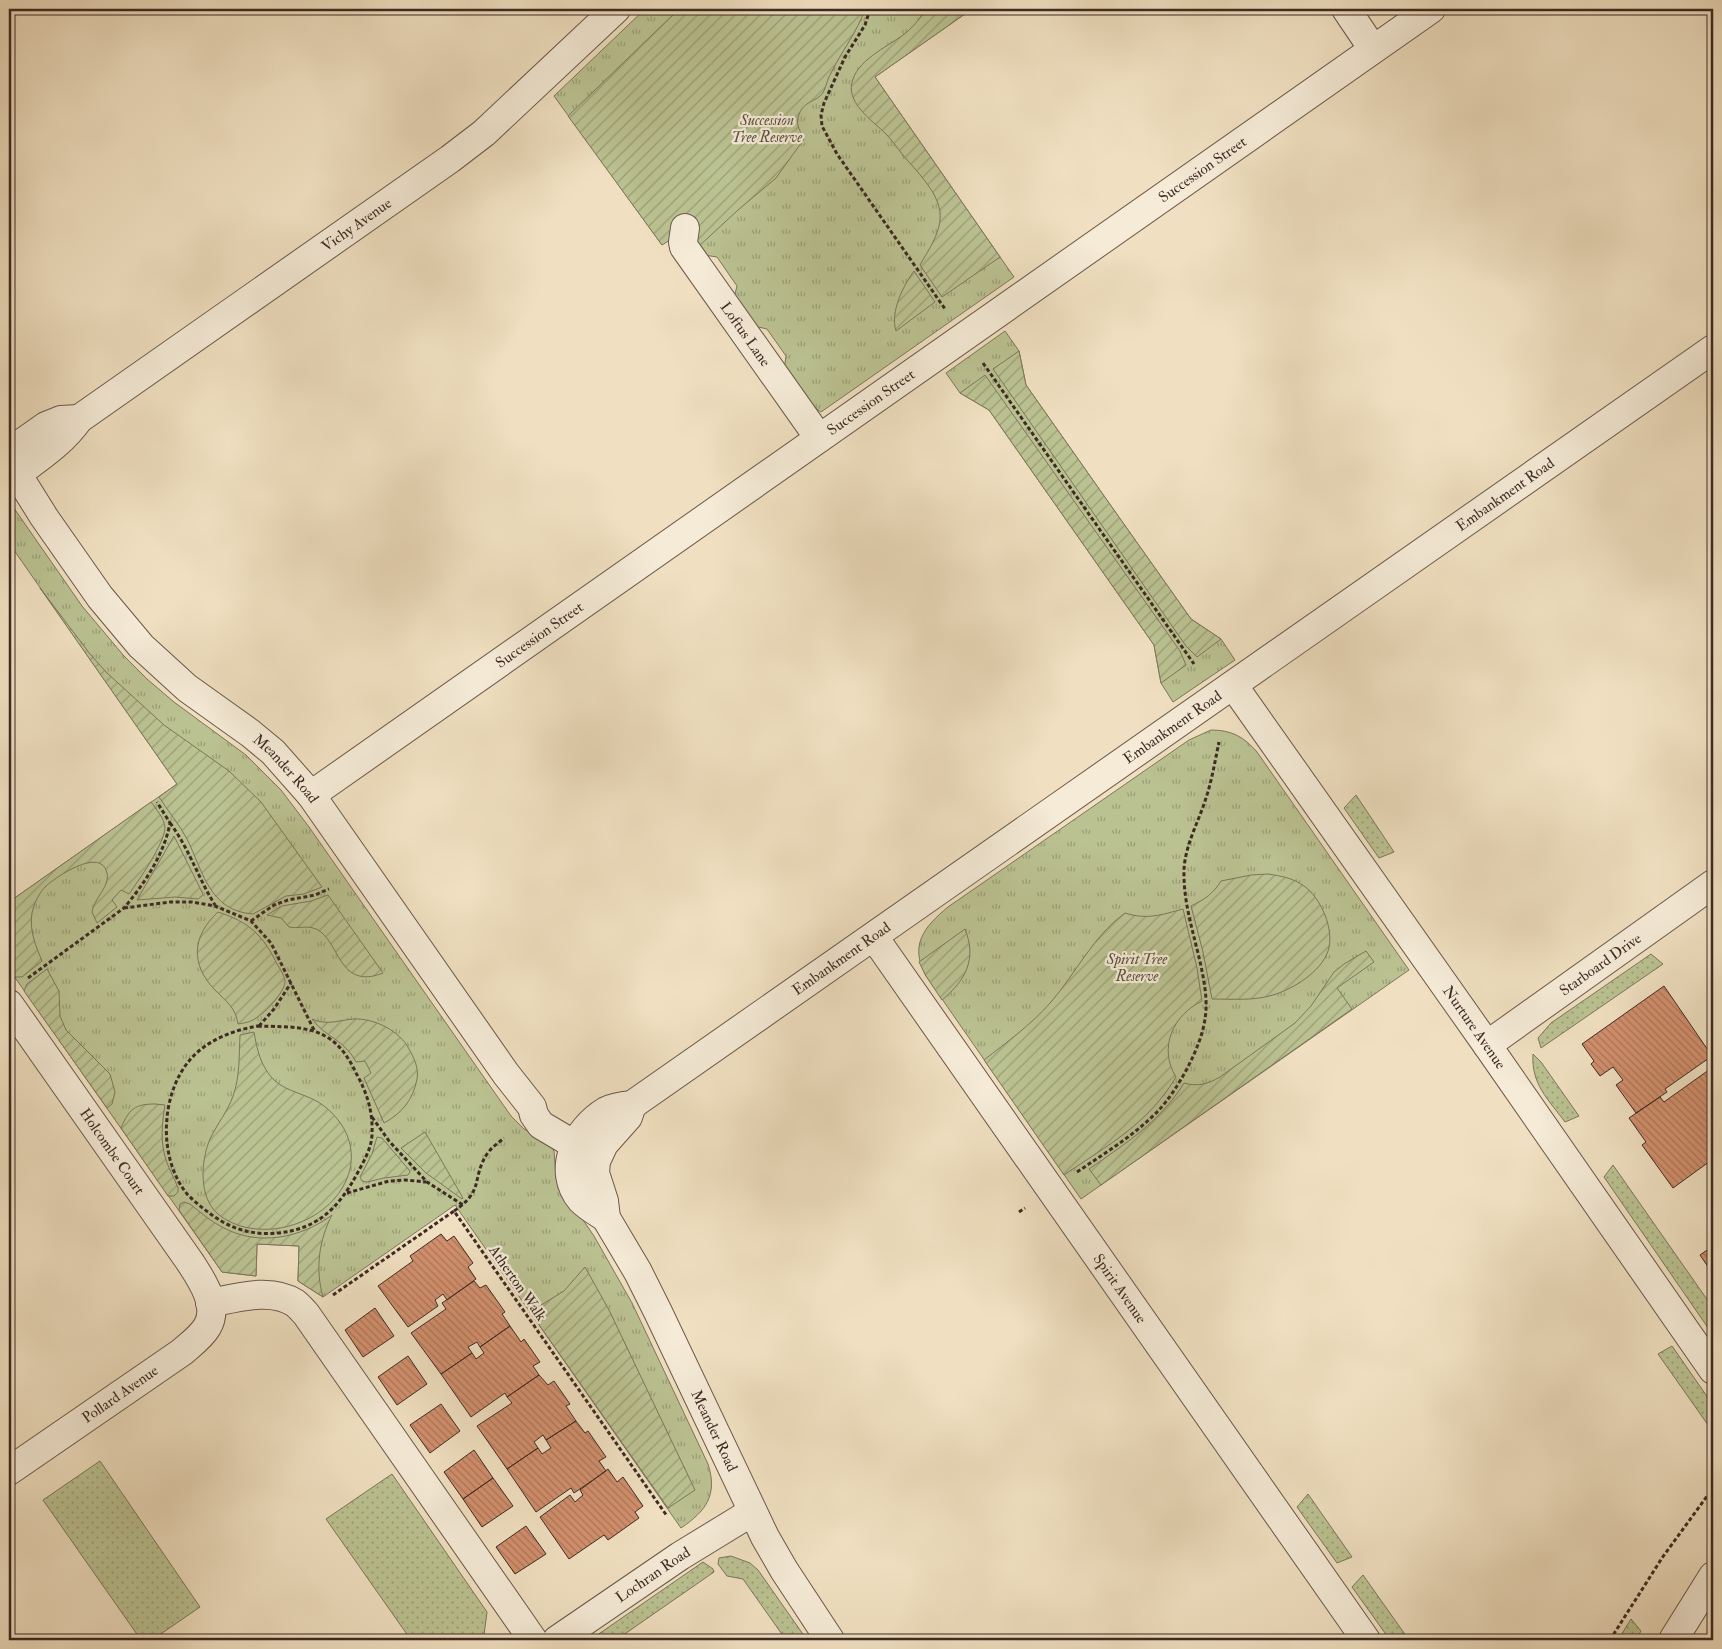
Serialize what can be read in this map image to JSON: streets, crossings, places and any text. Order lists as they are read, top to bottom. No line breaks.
{"streets":{"street":["Succession Street","Vichy Avenue","Loftus Lane","Embankment Road","Meander Road","Starboard Drive","Nurture Avenue","Holcombe Court","Spirit Avenue","Pollard Avenue","Lochran Road"],"path":["Atherton Walk"]},"crossings":[["Succession Street","Loftus Lane"],["Succession Street","Meander Road"],["Vichy Avenue","Meander Road"],["Embankment Road","Meander Road"],["Embankment Road","Nurture Avenue"],["Embankment Road","Spirit Avenue"],["Meander Road","Lochran Road"],["Starboard Drive","Nurture Avenue"],["Holcombe Court","Pollard Avenue"]],"parks":["Succession Tree Reserve","Spirit Tree Reserve"]}
